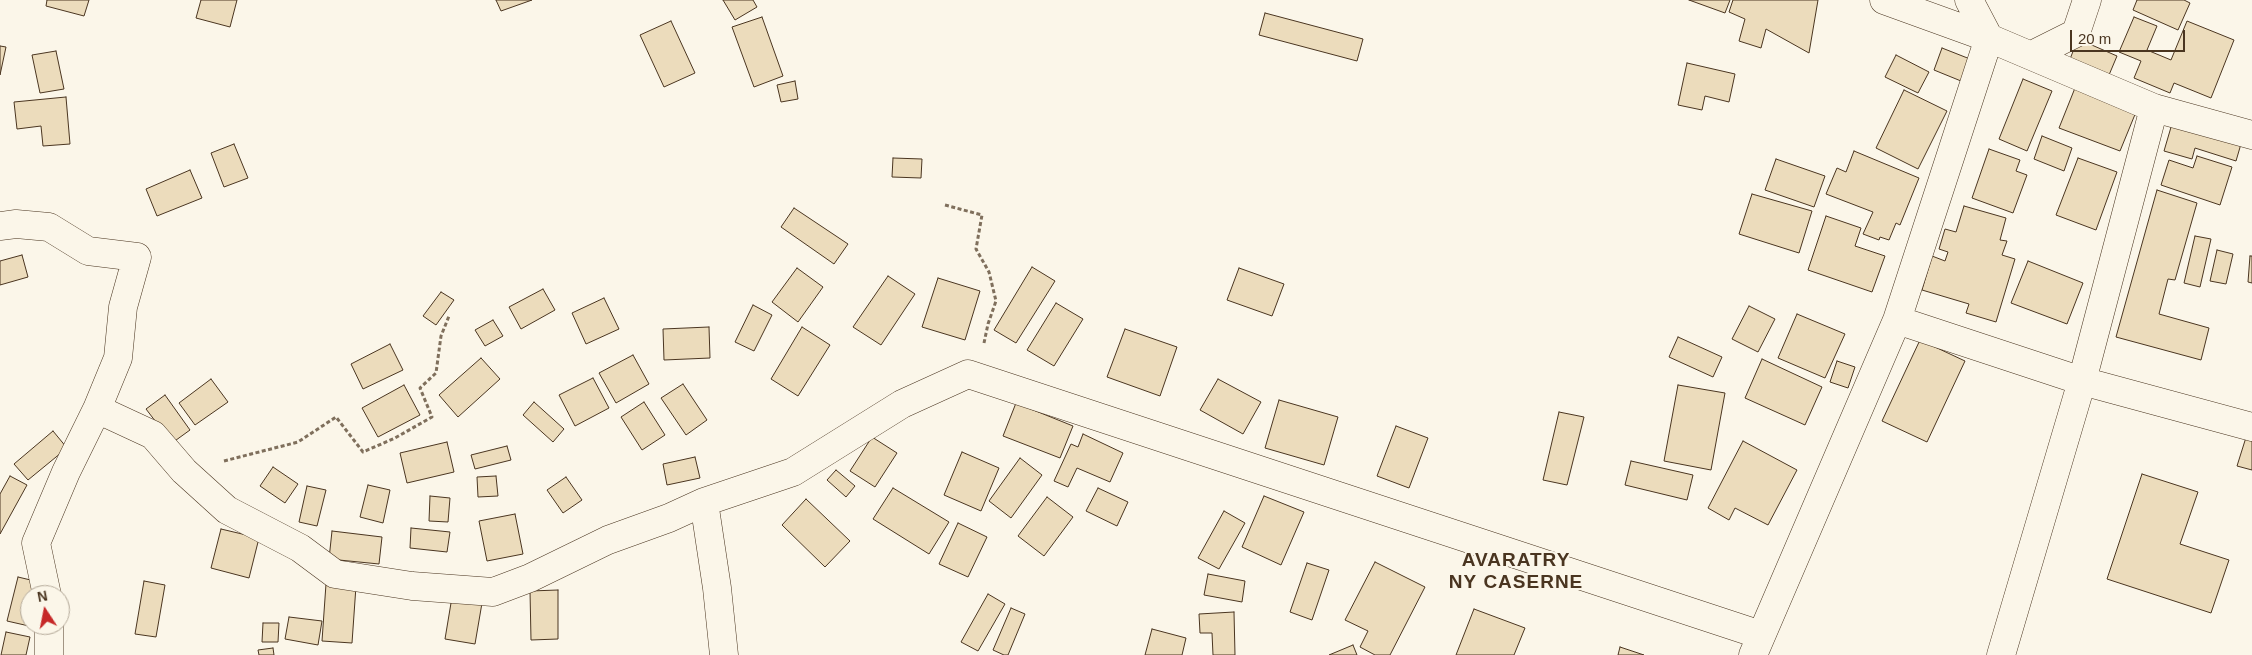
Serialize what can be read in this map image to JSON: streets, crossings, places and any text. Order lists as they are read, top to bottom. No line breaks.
{"districts":["AVARATRY NY CASERNE"],"scale_bar":"20 m","north":"top"}
